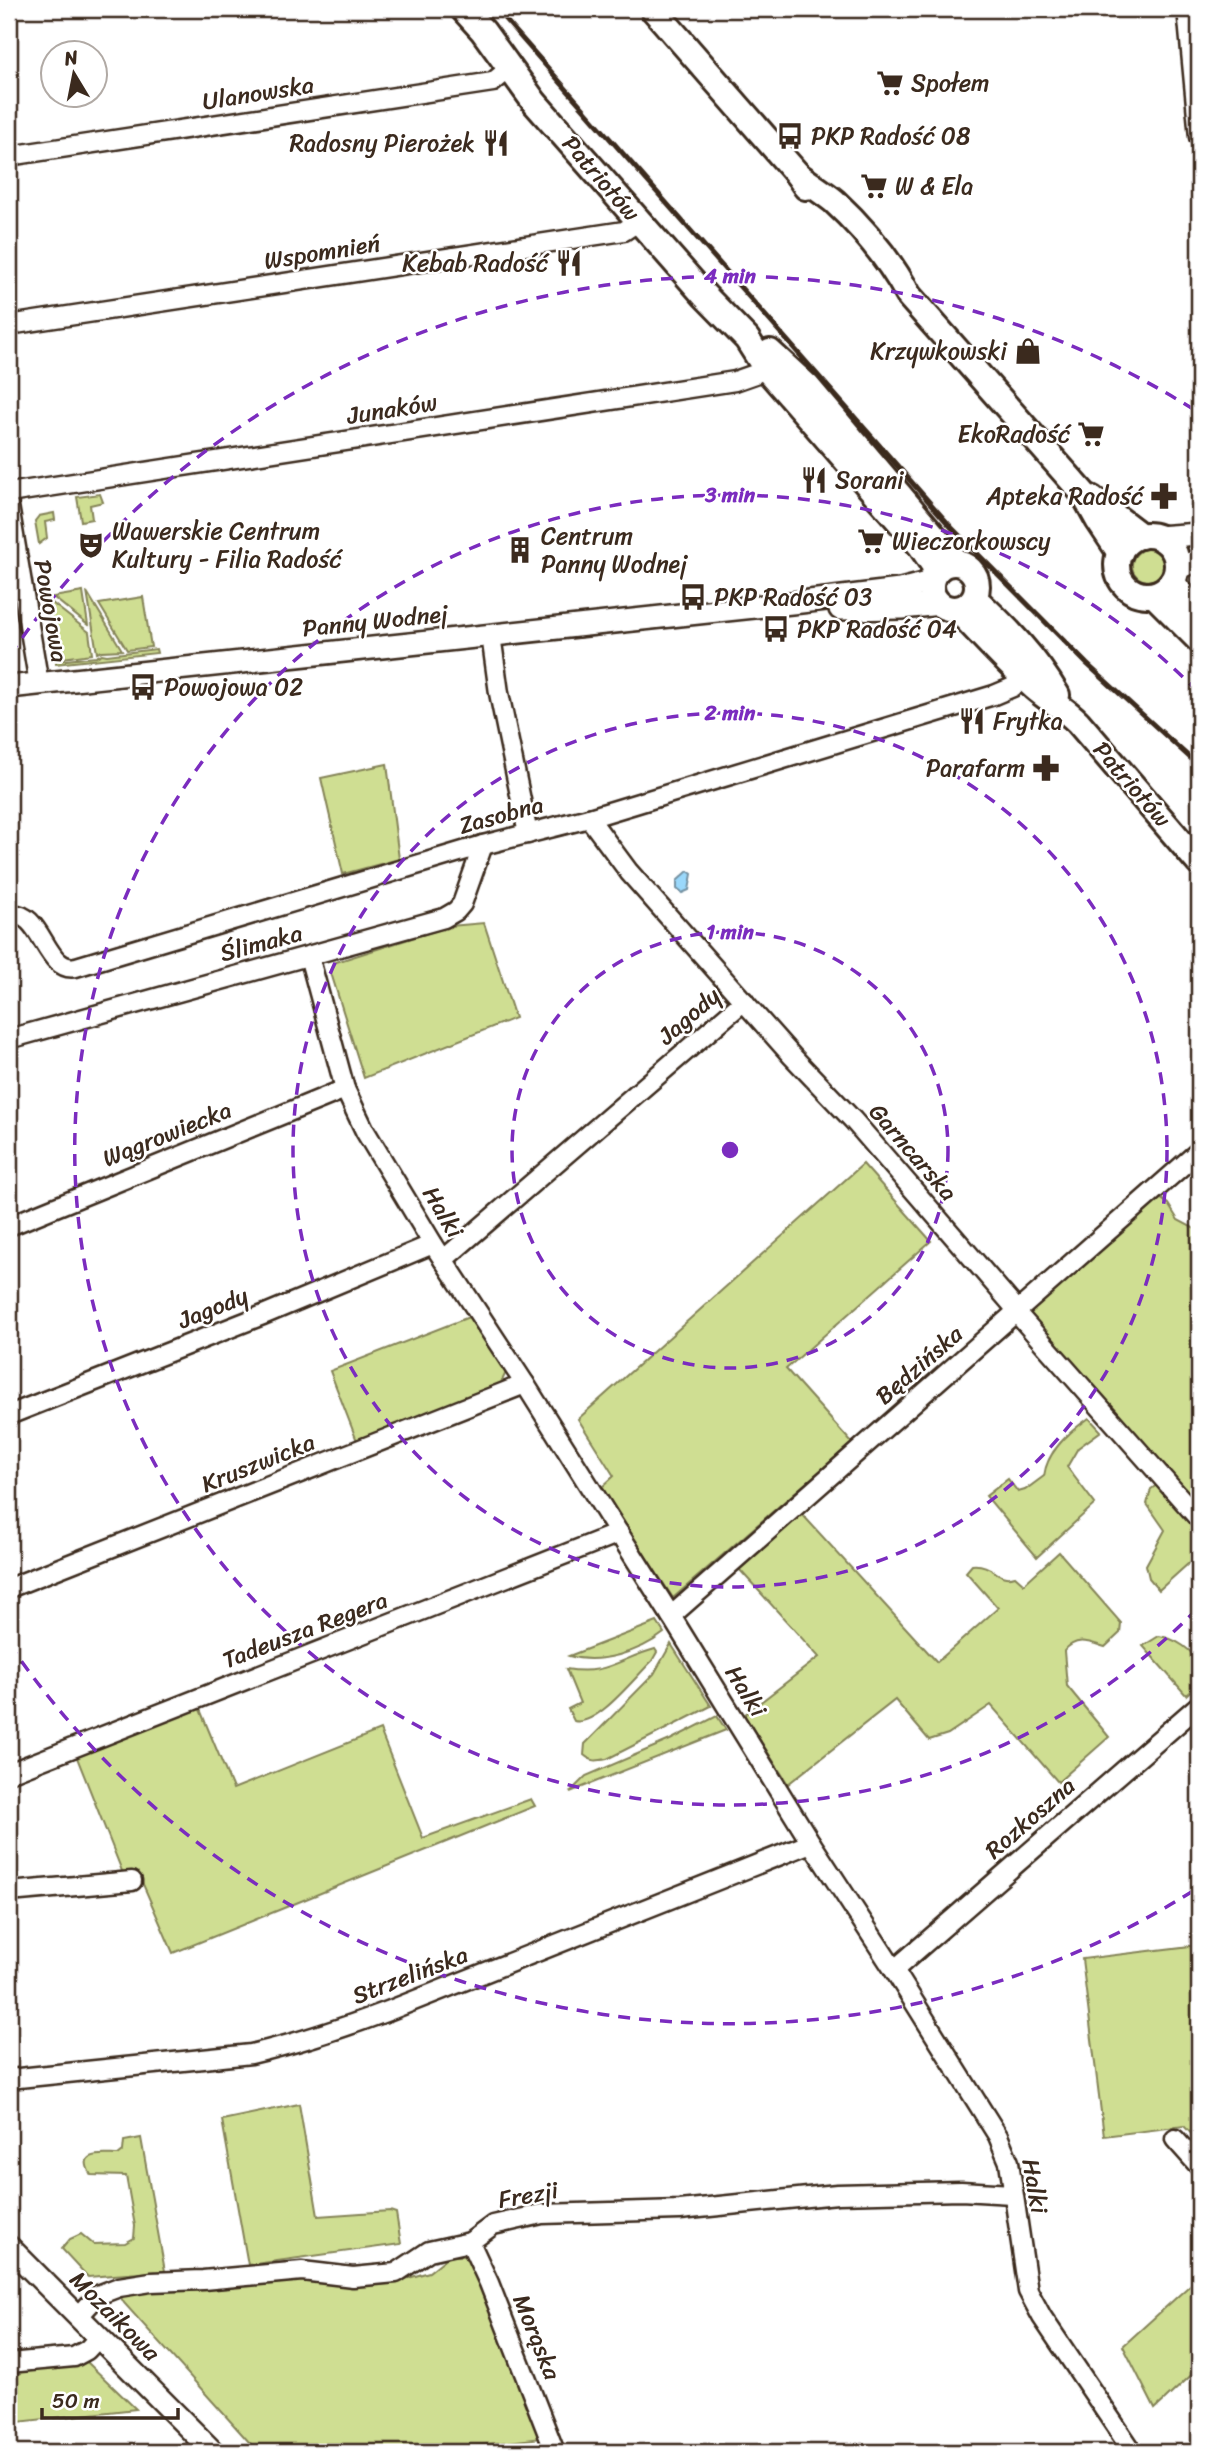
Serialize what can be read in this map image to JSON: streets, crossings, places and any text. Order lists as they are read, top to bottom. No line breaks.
{"streets":{"main road":["Patriotów"],"street":["Ulanowska","Wspomnień","Junaków","Powojowa","Panny Wodnej","Zasobna","Ślimaka","Jagody","Wągrowiecka","Garncarska","Halki","Będzińska","Kruszwicka","Tadeusza Regera","Rozkoszna","Strzelińska","Frezji","Mozaikowa","Morąska"]},"crossings":[["Ulanowska","Patriotów"],["Patriotów","Wspomnień"],["Patriotów","Junaków"],["Patriotów","Panny Wodnej"],["Patriotów","Zasobna"],["Powojowa","Panny Wodnej"],["Zasobna","Ślimaka"],["Zasobna","Garncarska"],["Ślimaka","Halki"],["Jagody","Garncarska"],["Jagody","Halki"],["Wągrowiecka","Halki"],["Garncarska","Będzińska"],["Halki","Będzińska"],["Halki","Kruszwicka"],["Halki","Tadeusza Regera"],["Halki","Rozkoszna"],["Halki","Strzelińska"],["Halki","Frezji"],["Frezji","Mozaikowa"],["Frezji","Morąska"]],"places":{"supermarket":["Społem","W & Ela","EkoRadość","Wieczorkowscy"],"bus stop":["PKP Radość 08","PKP Radość 03","PKP Radość 04","Powojowa 02"],"restaurant":["Radosny Pierożek","Kebab Radość","Sorani","Frytka"],"shop":["Krzywkowski"],"pharmacy":["Apteka Radość","Parafarm"],"theatre":["Wawerskie Centrum Kultury - Filia Radość"],"building":["Centrum Panny Wodnej"]},"scale_bar":"50 m","north":"top","rings":["4 min","3 min","2 min","1 min"]}
